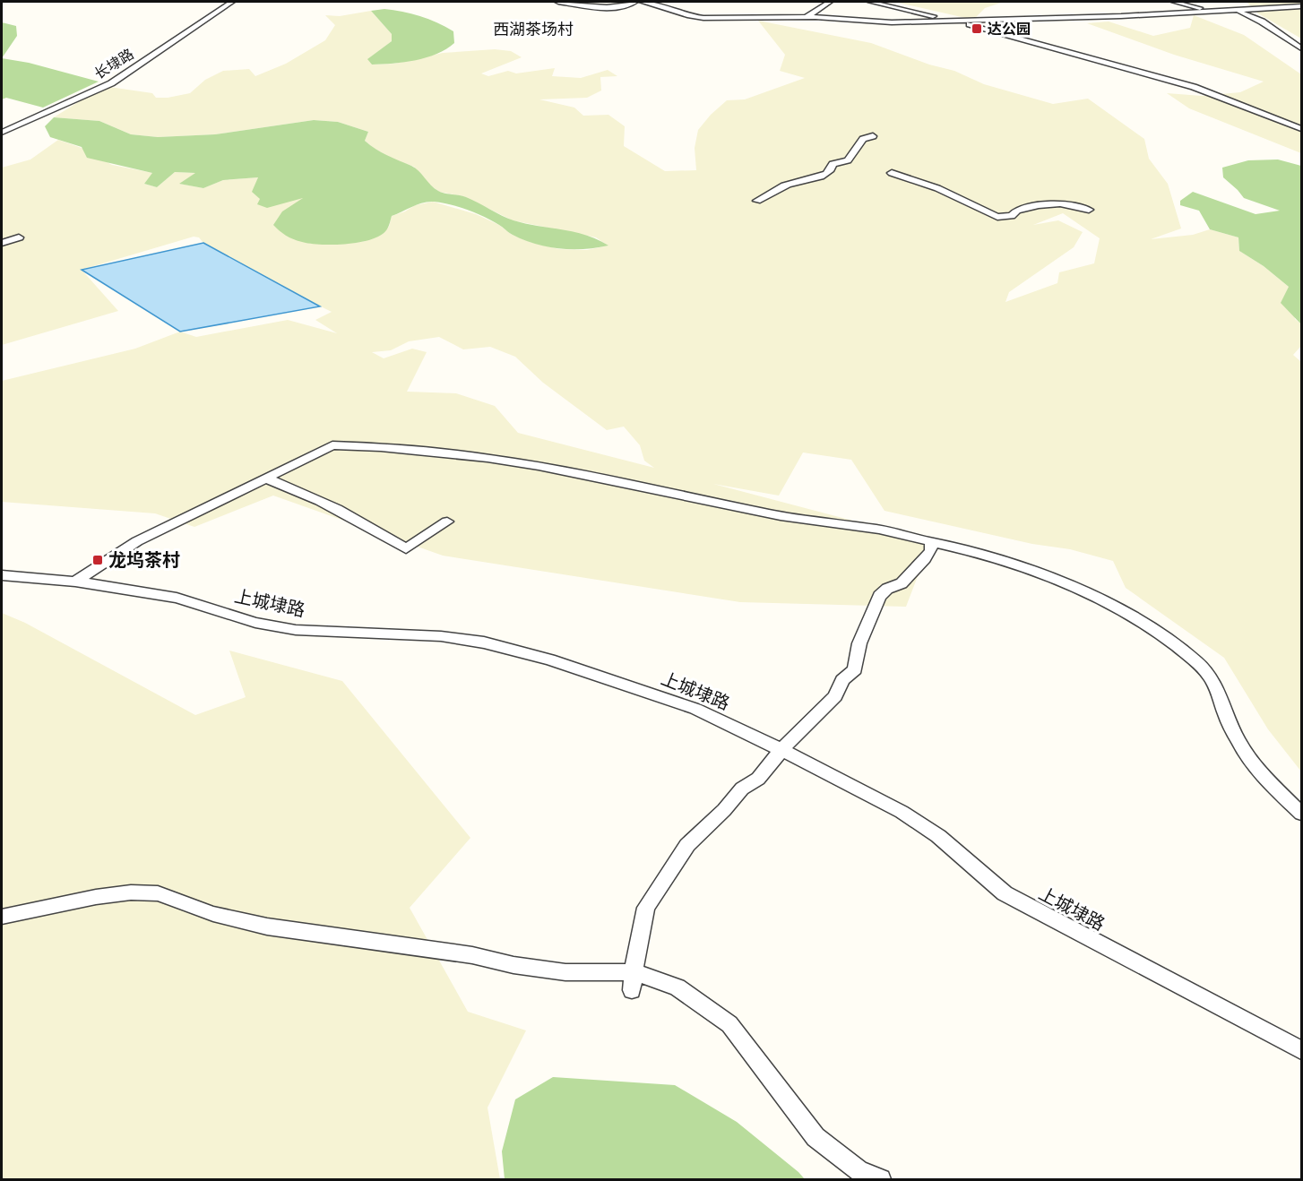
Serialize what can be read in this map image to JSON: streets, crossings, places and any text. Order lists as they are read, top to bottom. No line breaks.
{"streets":{"street":["长埭路","上城埭路"]},"districts":["西湖茶场村"],"places":{"transit":["达公园","龙坞茶村"]}}
